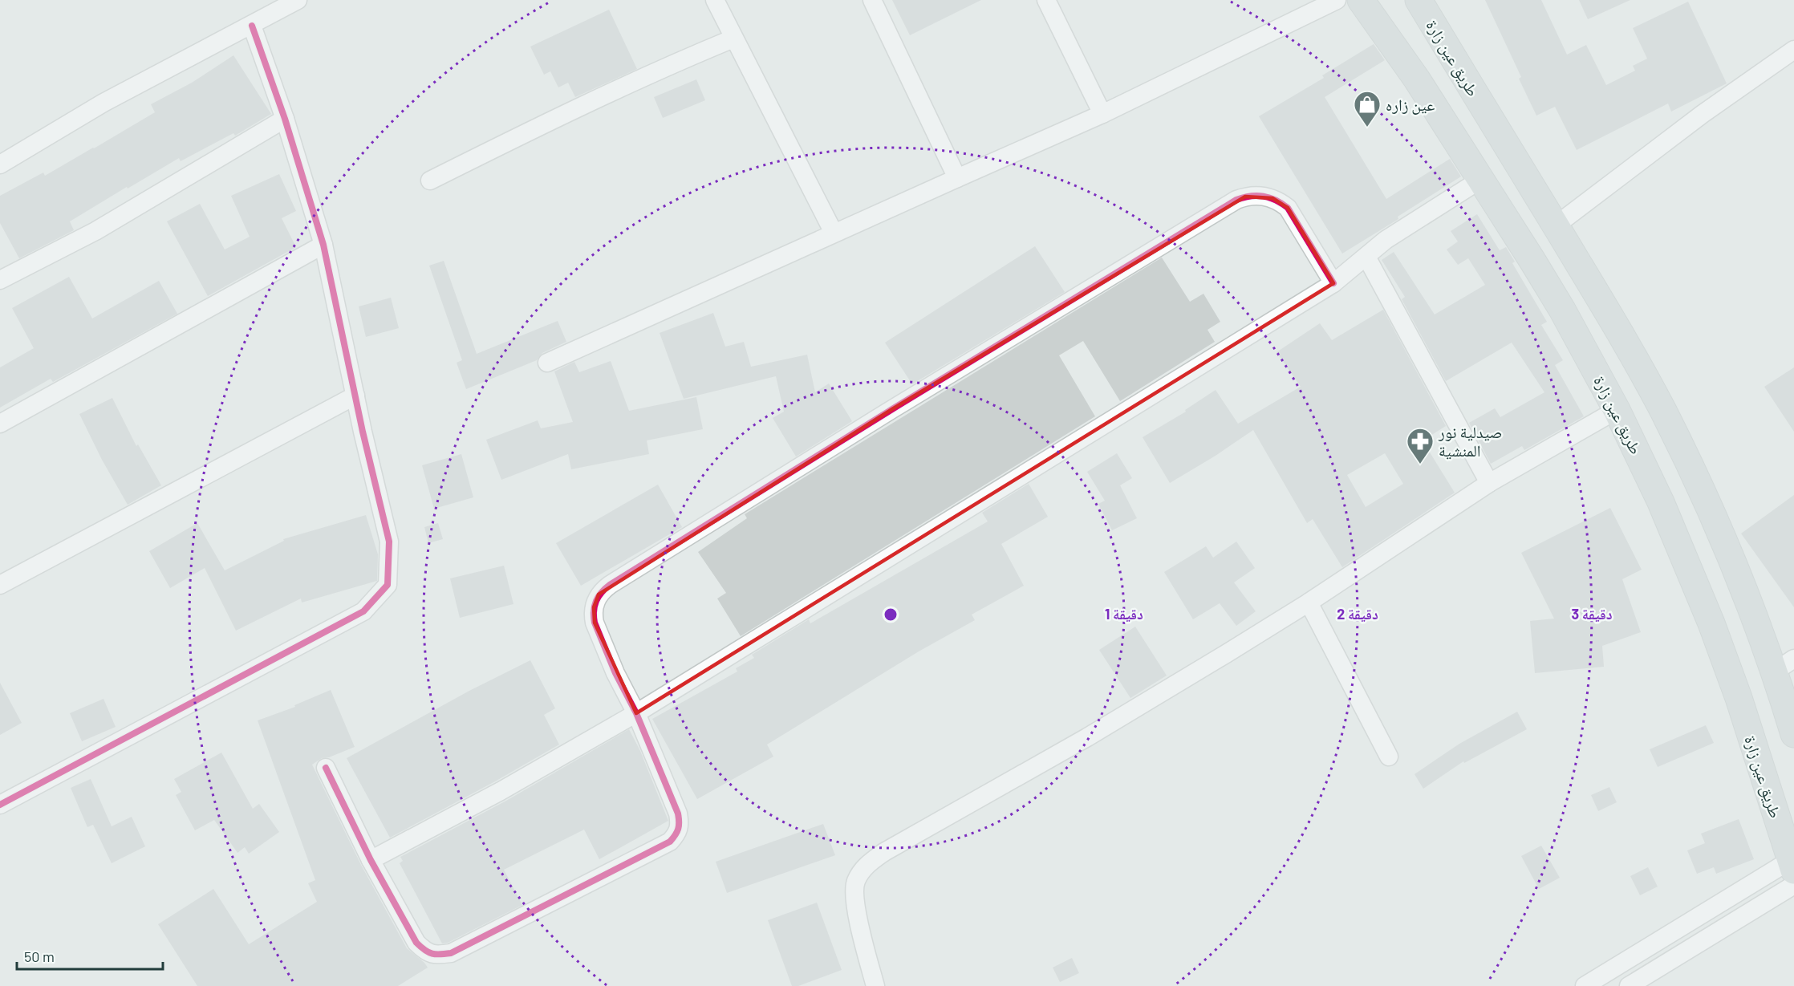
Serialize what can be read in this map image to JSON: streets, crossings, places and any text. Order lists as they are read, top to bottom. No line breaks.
{"streets":{"main road":["طريق عين زارة"]},"places":{"shop":["عين زاره"],"pharmacy":["صيدلية نور المنشية"]},"scale_bar":"50 m","rings":["1 دقيقة","2 دقيقة","3 دقيقة"]}
